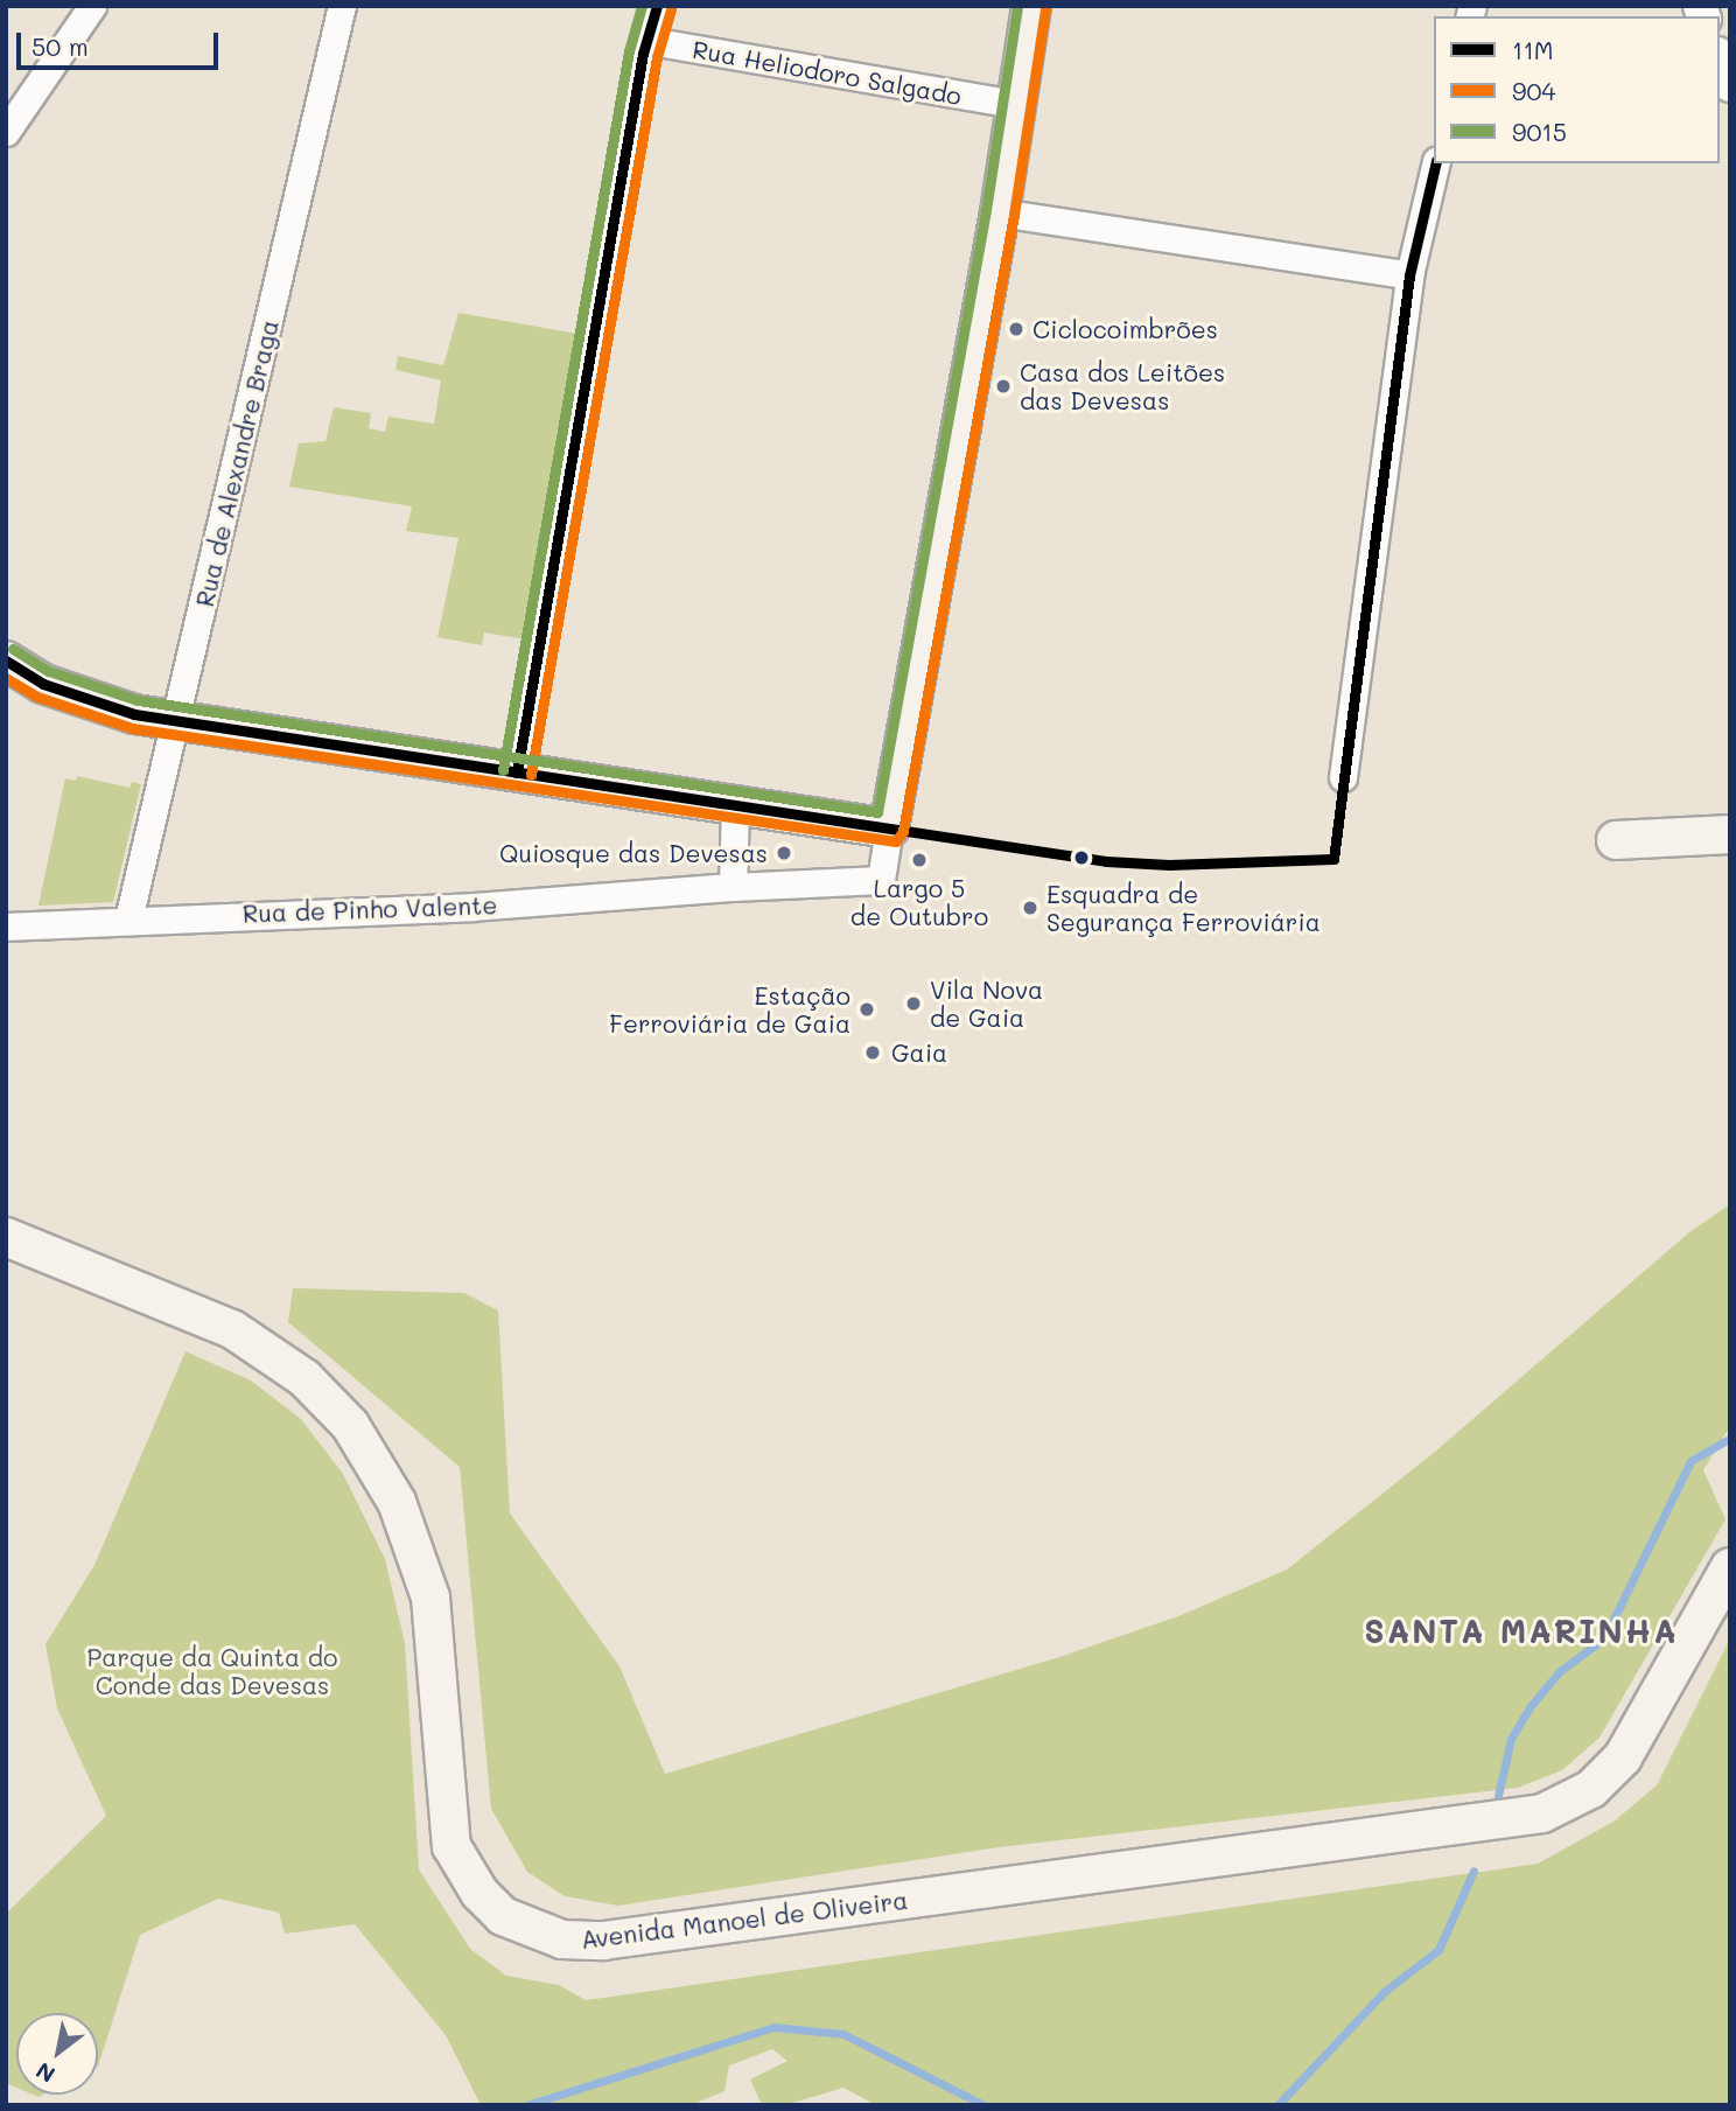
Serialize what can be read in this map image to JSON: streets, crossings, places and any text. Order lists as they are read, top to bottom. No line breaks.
{"streets":{"main road":["Avenida Manoel de Oliveira"],"street":["Rua Heliodoro Salgado","Rua de Alexandre Braga","Rua de Pinho Valente"]},"crossings":[["Rua de Alexandre Braga","Rua de Pinho Valente"]],"districts":["SANTA MARINHA"],"parks":["Parque da Quinta do Conde das Devesas"],"places":["Ciclocoimbrões","Casa dos Leitões das Devesas","Quiosque das Devesas","Largo 5 de Outubro","Esquadra de Segurança Ferroviária","Vila Nova de Gaia","Estação Ferroviária de Gaia","Gaia"],"lines":["transit line 11M","transit line 9015","transit line 904"],"legend":["11M","904","9015"],"scale_bar":"50 m","north":"bottom left"}
